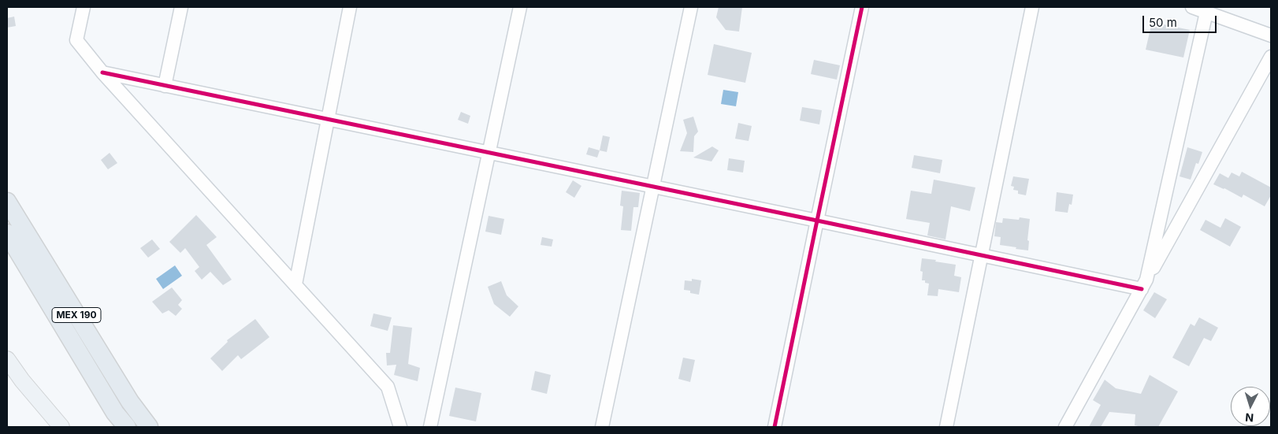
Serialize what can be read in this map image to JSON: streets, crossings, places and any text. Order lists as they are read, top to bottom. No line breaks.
{"streets":{"highway":["MEX 190"]},"scale_bar":"50 m","north":"bottom"}
